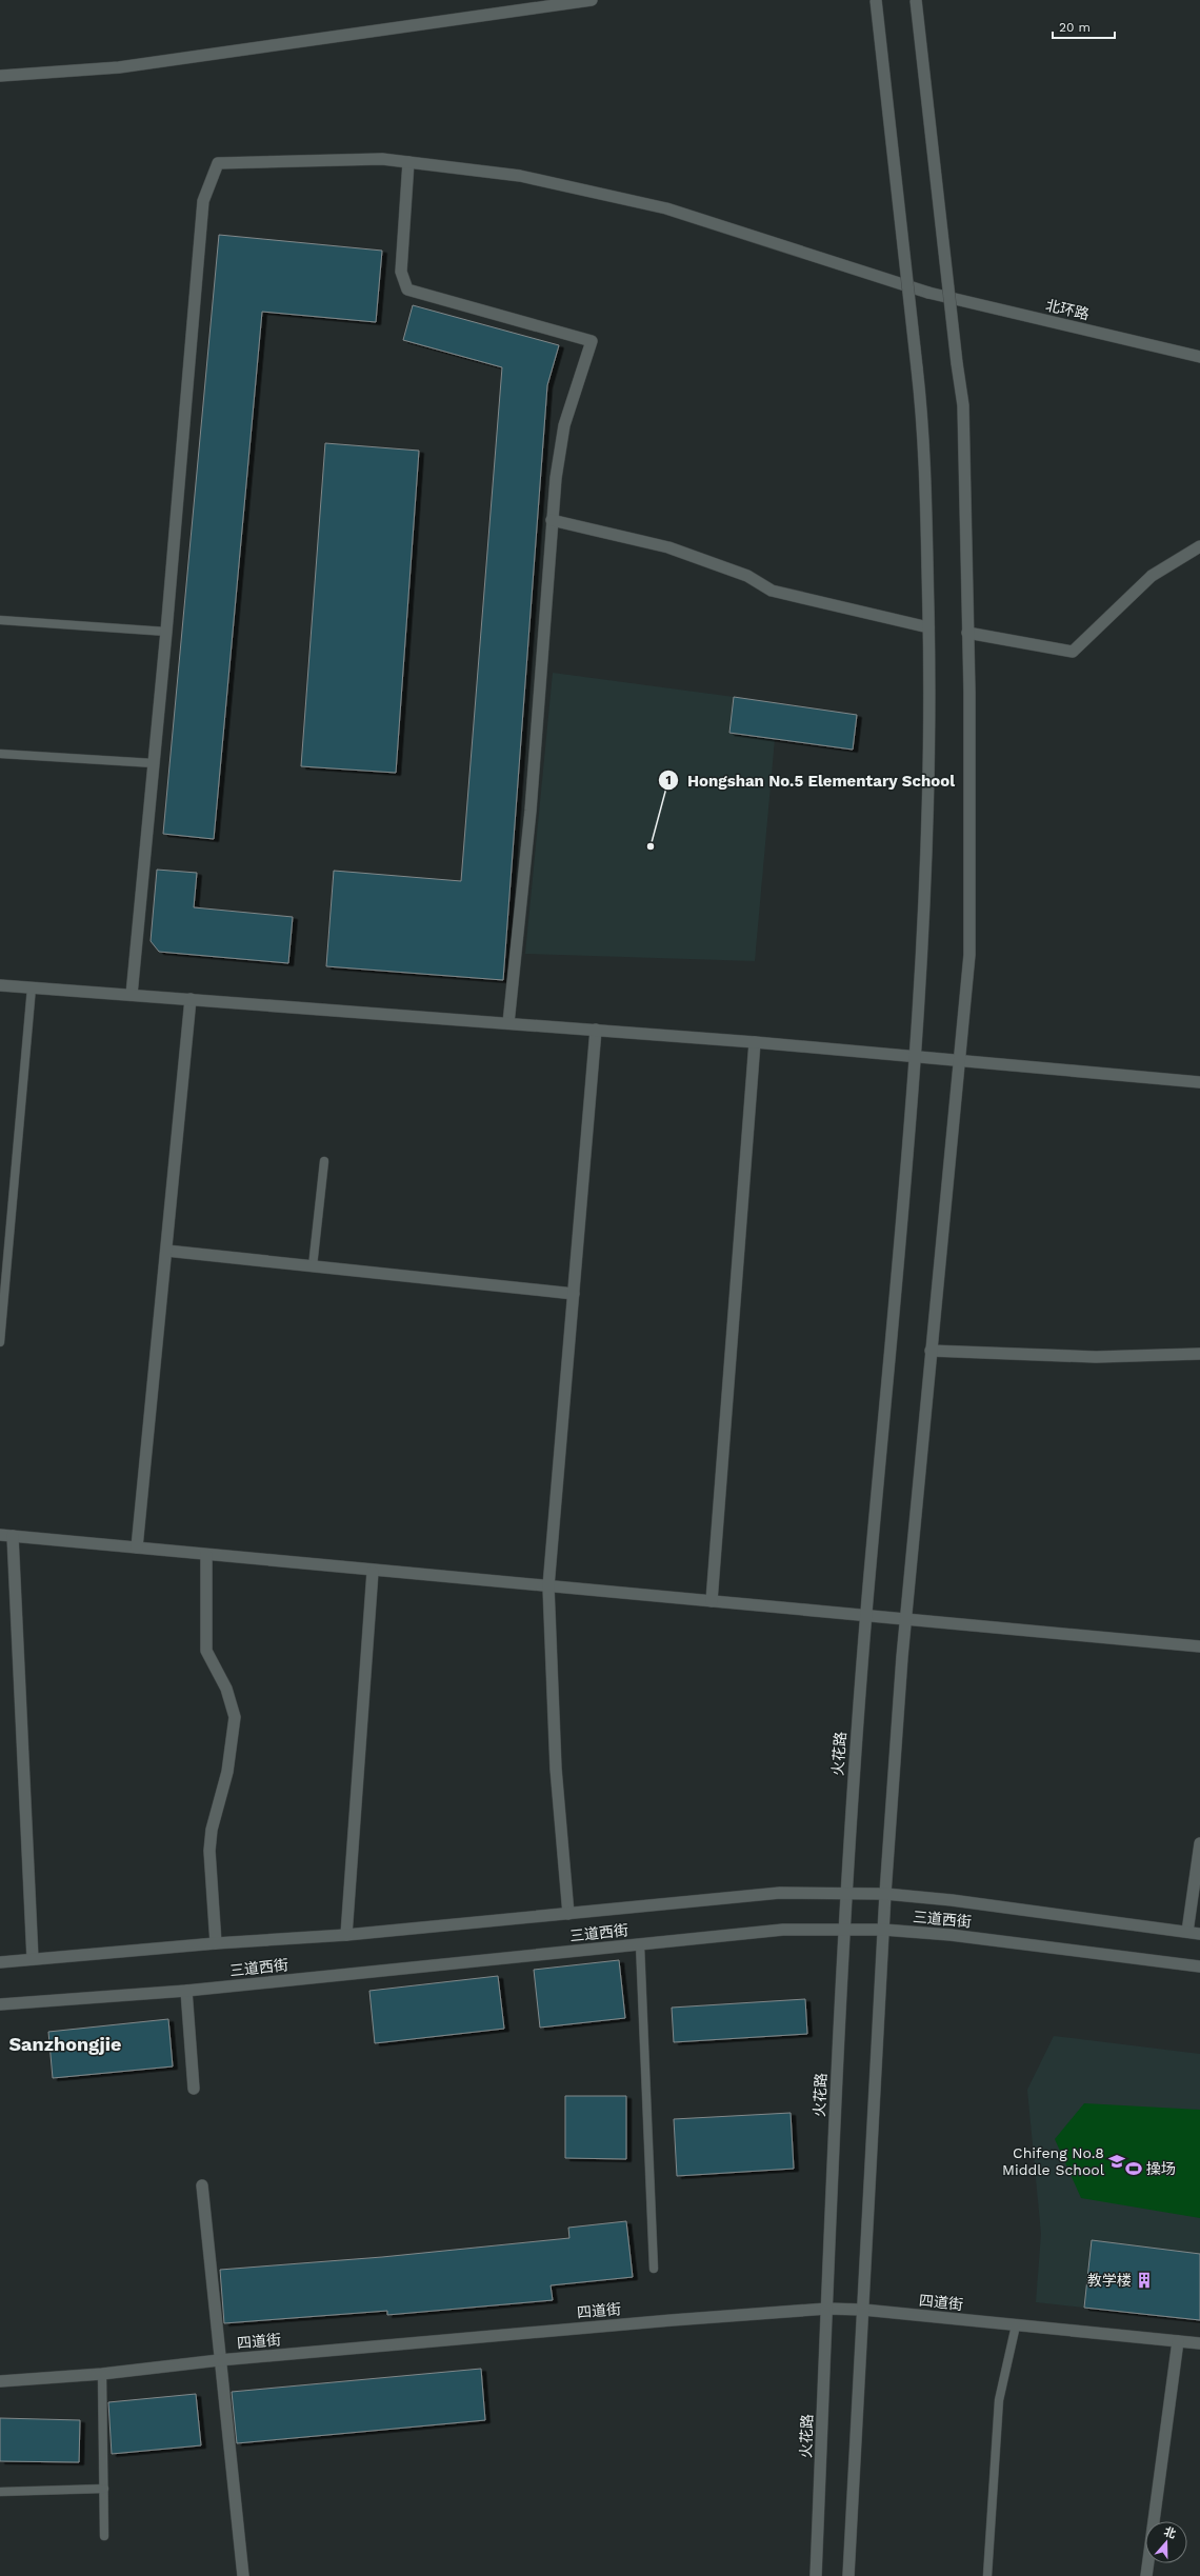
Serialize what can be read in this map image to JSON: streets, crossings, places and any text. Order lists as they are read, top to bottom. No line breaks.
{"streets":{"street":["北环路","火花路","三道西街","四道街"]},"crossings":[["火花路","三道西街"],["火花路","四道街"]],"districts":["Sanzhongjie"],"places":{"other":["Hongshan No.5 Elementary School"],"school or university":["Chifeng No.8 Middle School"],"sports":["操场"],"building":["教学楼"]},"scale_bar":"20 m","north":"top"}
